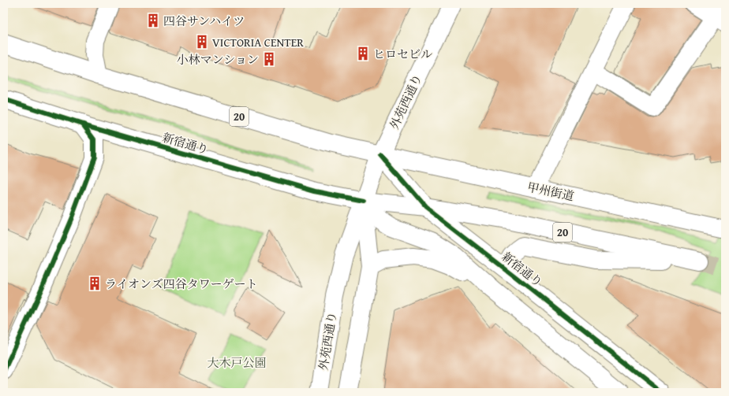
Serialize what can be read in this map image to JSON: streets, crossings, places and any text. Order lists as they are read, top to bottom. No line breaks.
{"streets":{"main road":["外苑西通り","20","新宿通り","甲州街道"]},"crossings":[["外苑西通り","20"],["外苑西通り","新宿通り"],["外苑西通り","甲州街道"],["20","新宿通り"],["20","甲州街道"],["新宿通り","甲州街道"]],"parks":["大木戸公園"],"places":{"building":["四谷サンハイツ","VICTORIA CENTER","ヒロセビル","小林マンション","ライオンズ四谷タワーゲート"]}}
